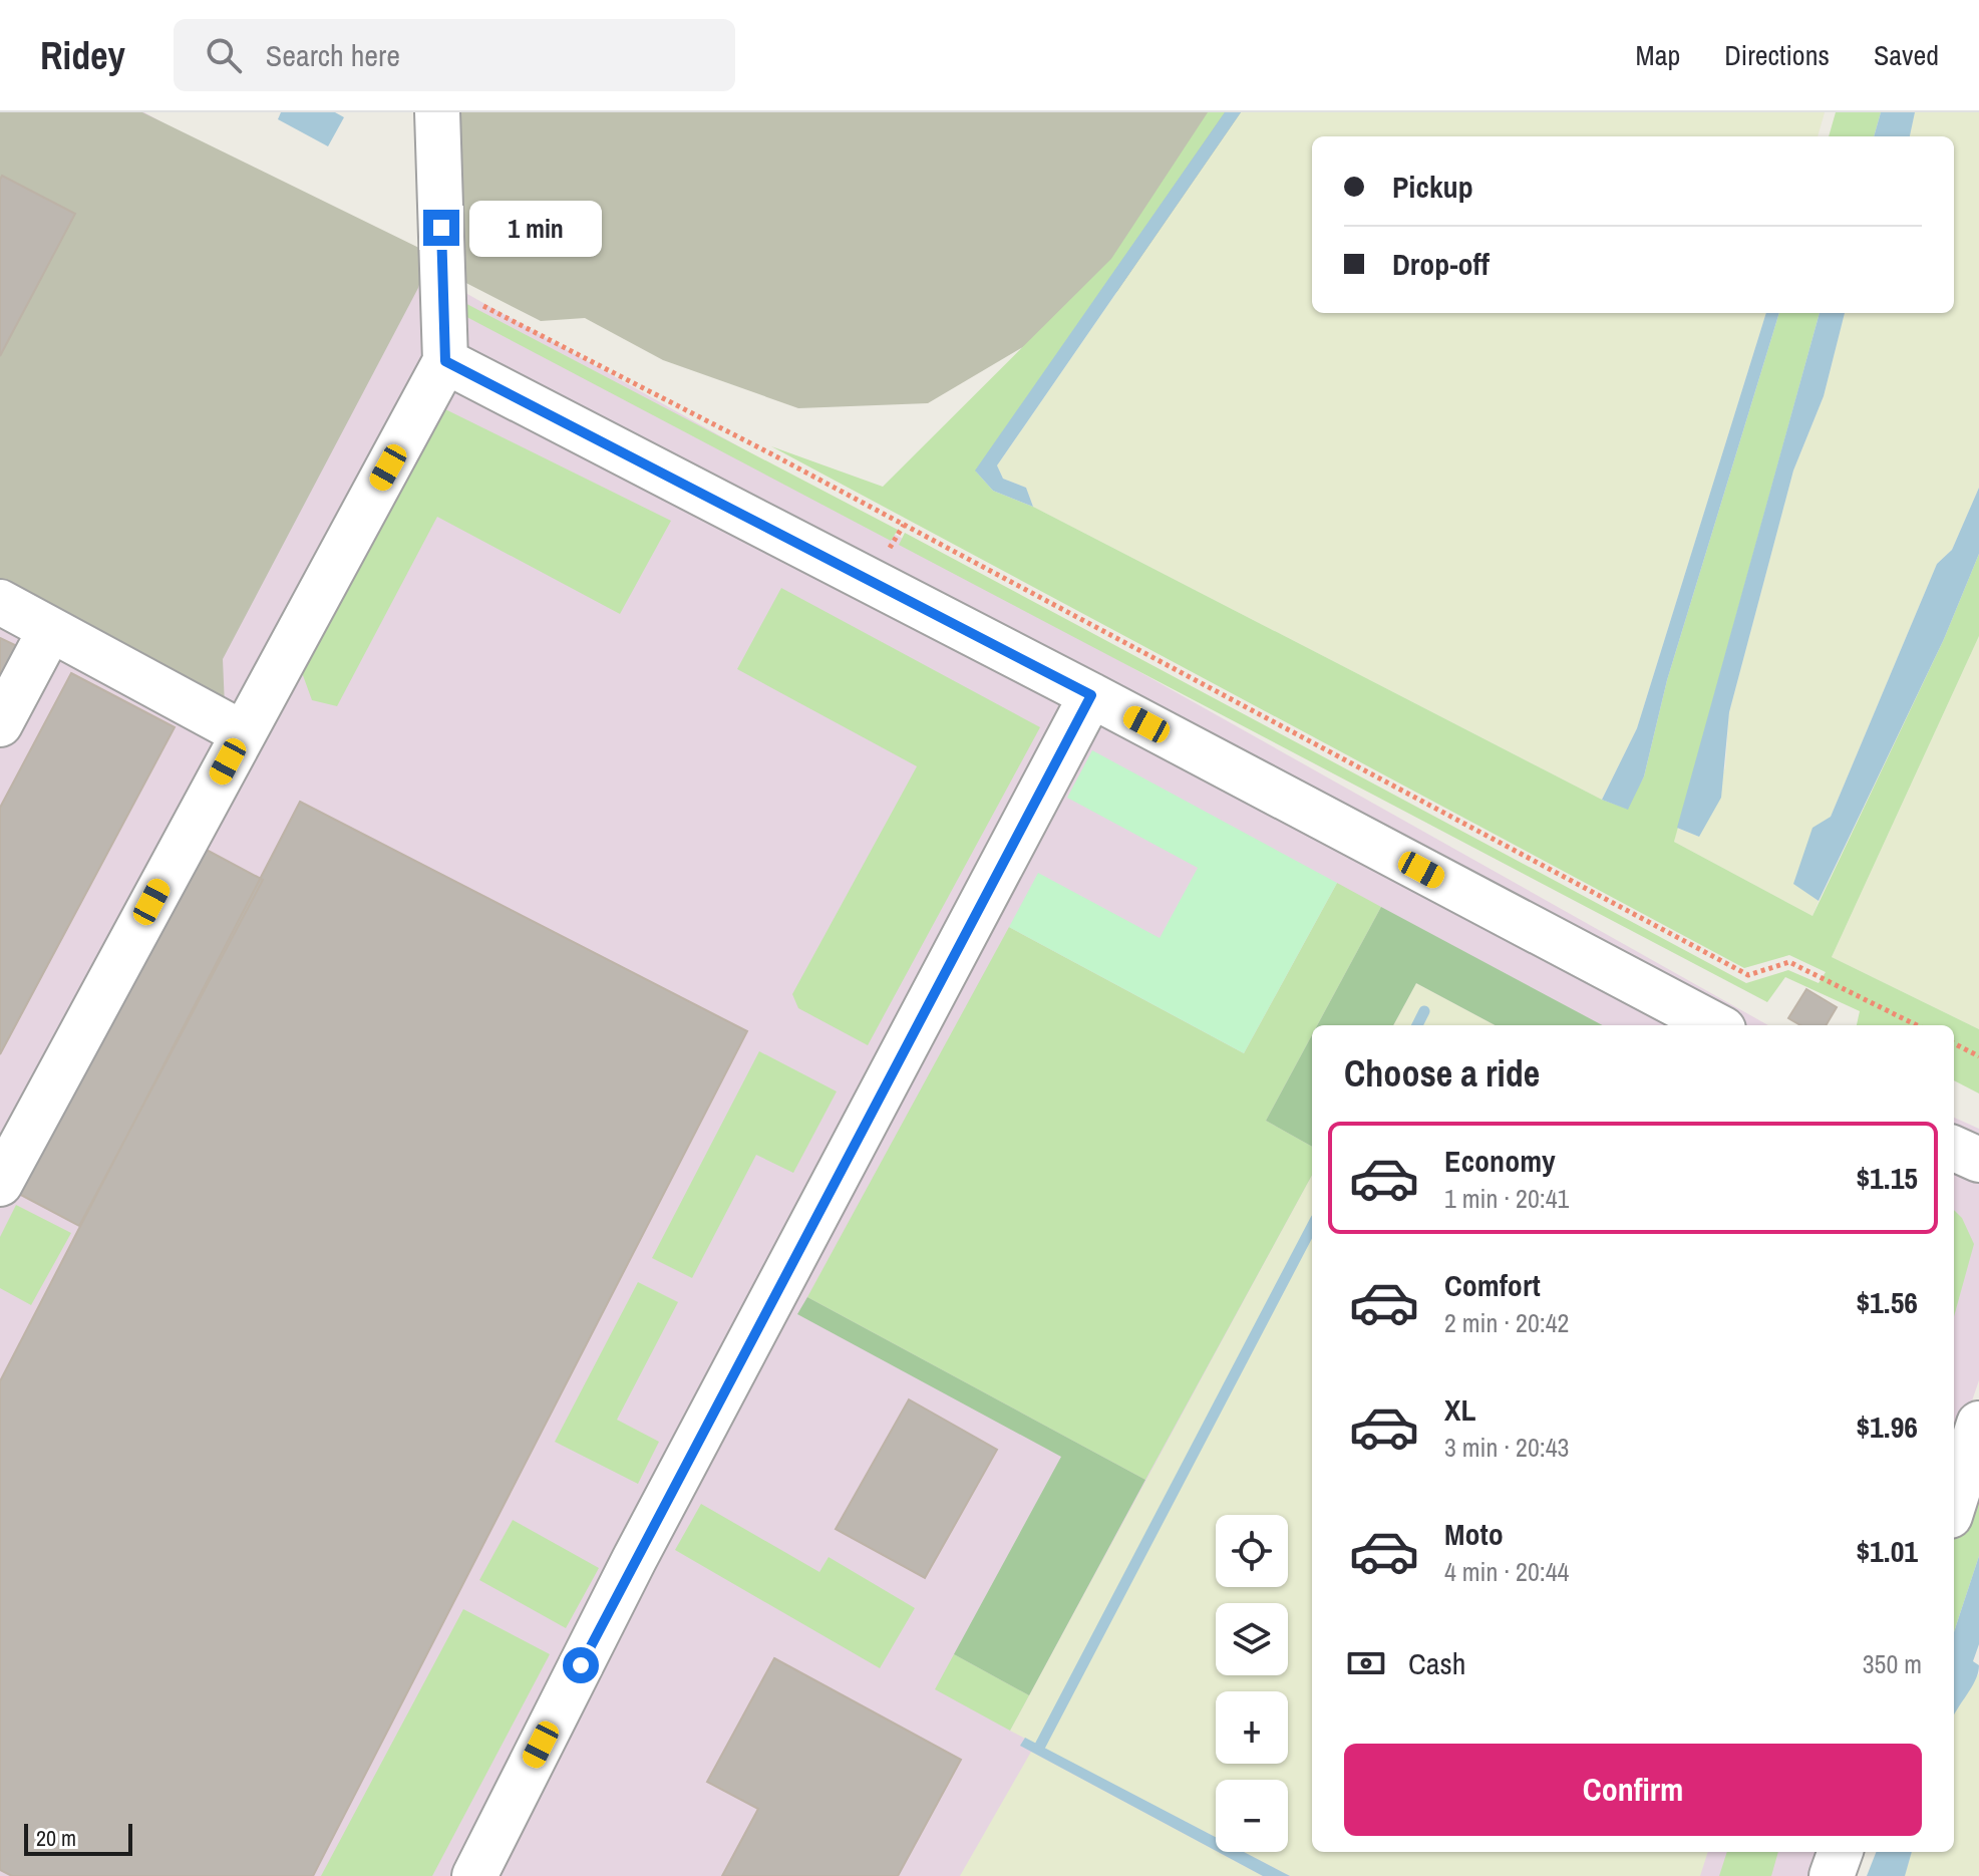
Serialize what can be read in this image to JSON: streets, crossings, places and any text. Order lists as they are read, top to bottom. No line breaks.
{"scale_bar":"20 m","page":{"header":"Ridey","search":"Search here","nav":["Map","Directions","Saved"],"banner":["Pickup","Drop-off"],"bubble":"1 min","heading":"Choose a ride","list":[{"name":"Economy","note":"1 min · 20:41","value":"$1.15"},{"name":"Comfort","note":"2 min · 20:42","value":"$1.56"},{"name":"XL","note":"3 min · 20:43","value":"$1.96"},{"name":"Moto","note":"4 min · 20:44","value":"$1.01"}],"map_buttons":["+","−"],"pay":["Cash","350 m"],"buttons":"Confirm","scale":"20 m"}}
